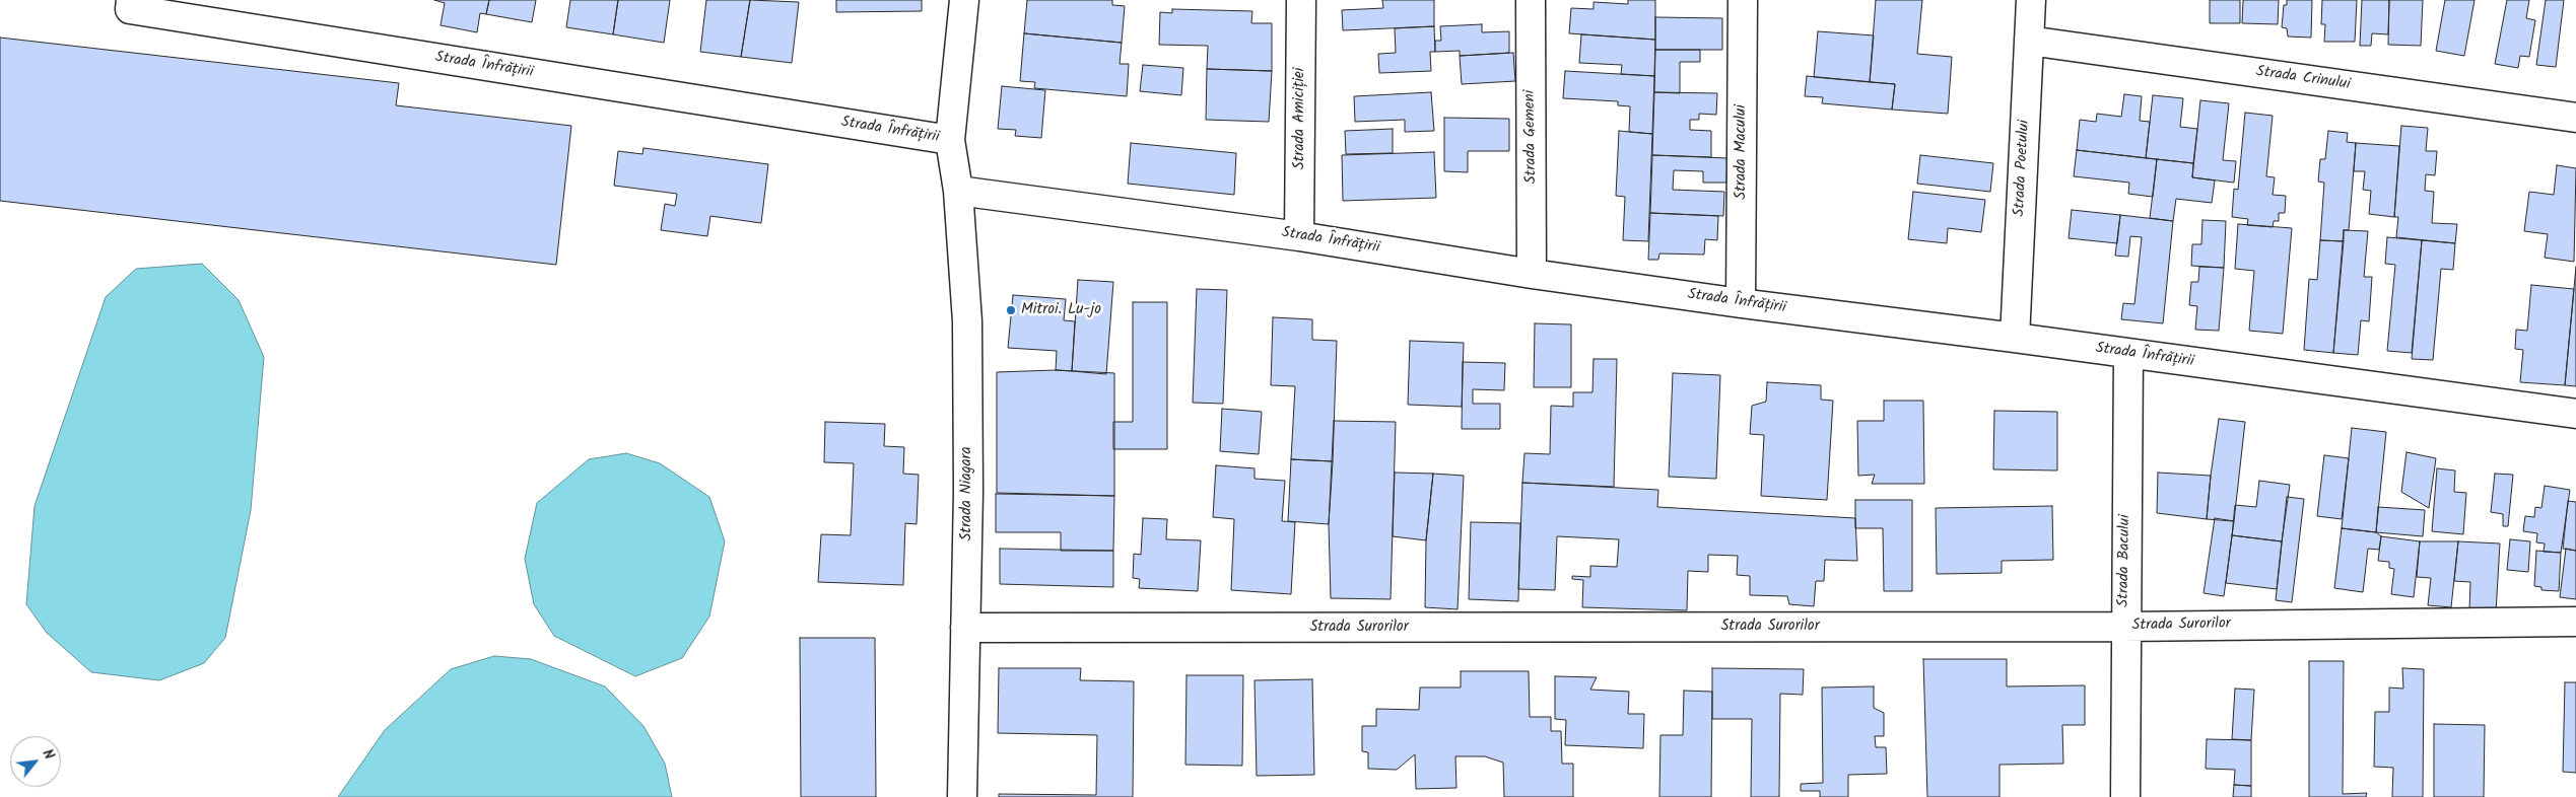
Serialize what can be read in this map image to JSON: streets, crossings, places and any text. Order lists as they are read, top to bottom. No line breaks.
{"streets":{"street":["Strada Înfrățirii","Strada Crinului","Strada Amiciției","Strada Gemeni","Strada Macului","Strada Poetului","Strada Niagara","Strada Bacului","Strada Surorilor"]},"crossings":[["Strada Înfrățirii","Strada Amiciției"],["Strada Înfrățirii","Strada Gemeni"],["Strada Înfrățirii","Strada Macului"],["Strada Înfrățirii","Strada Poetului"],["Strada Înfrățirii","Strada Niagara"],["Strada Înfrățirii","Strada Bacului"],["Strada Crinului","Strada Poetului"],["Strada Niagara","Strada Surorilor"],["Strada Bacului","Strada Surorilor"]],"places":["Mitroi. Lu-jo"],"north":"top right"}
